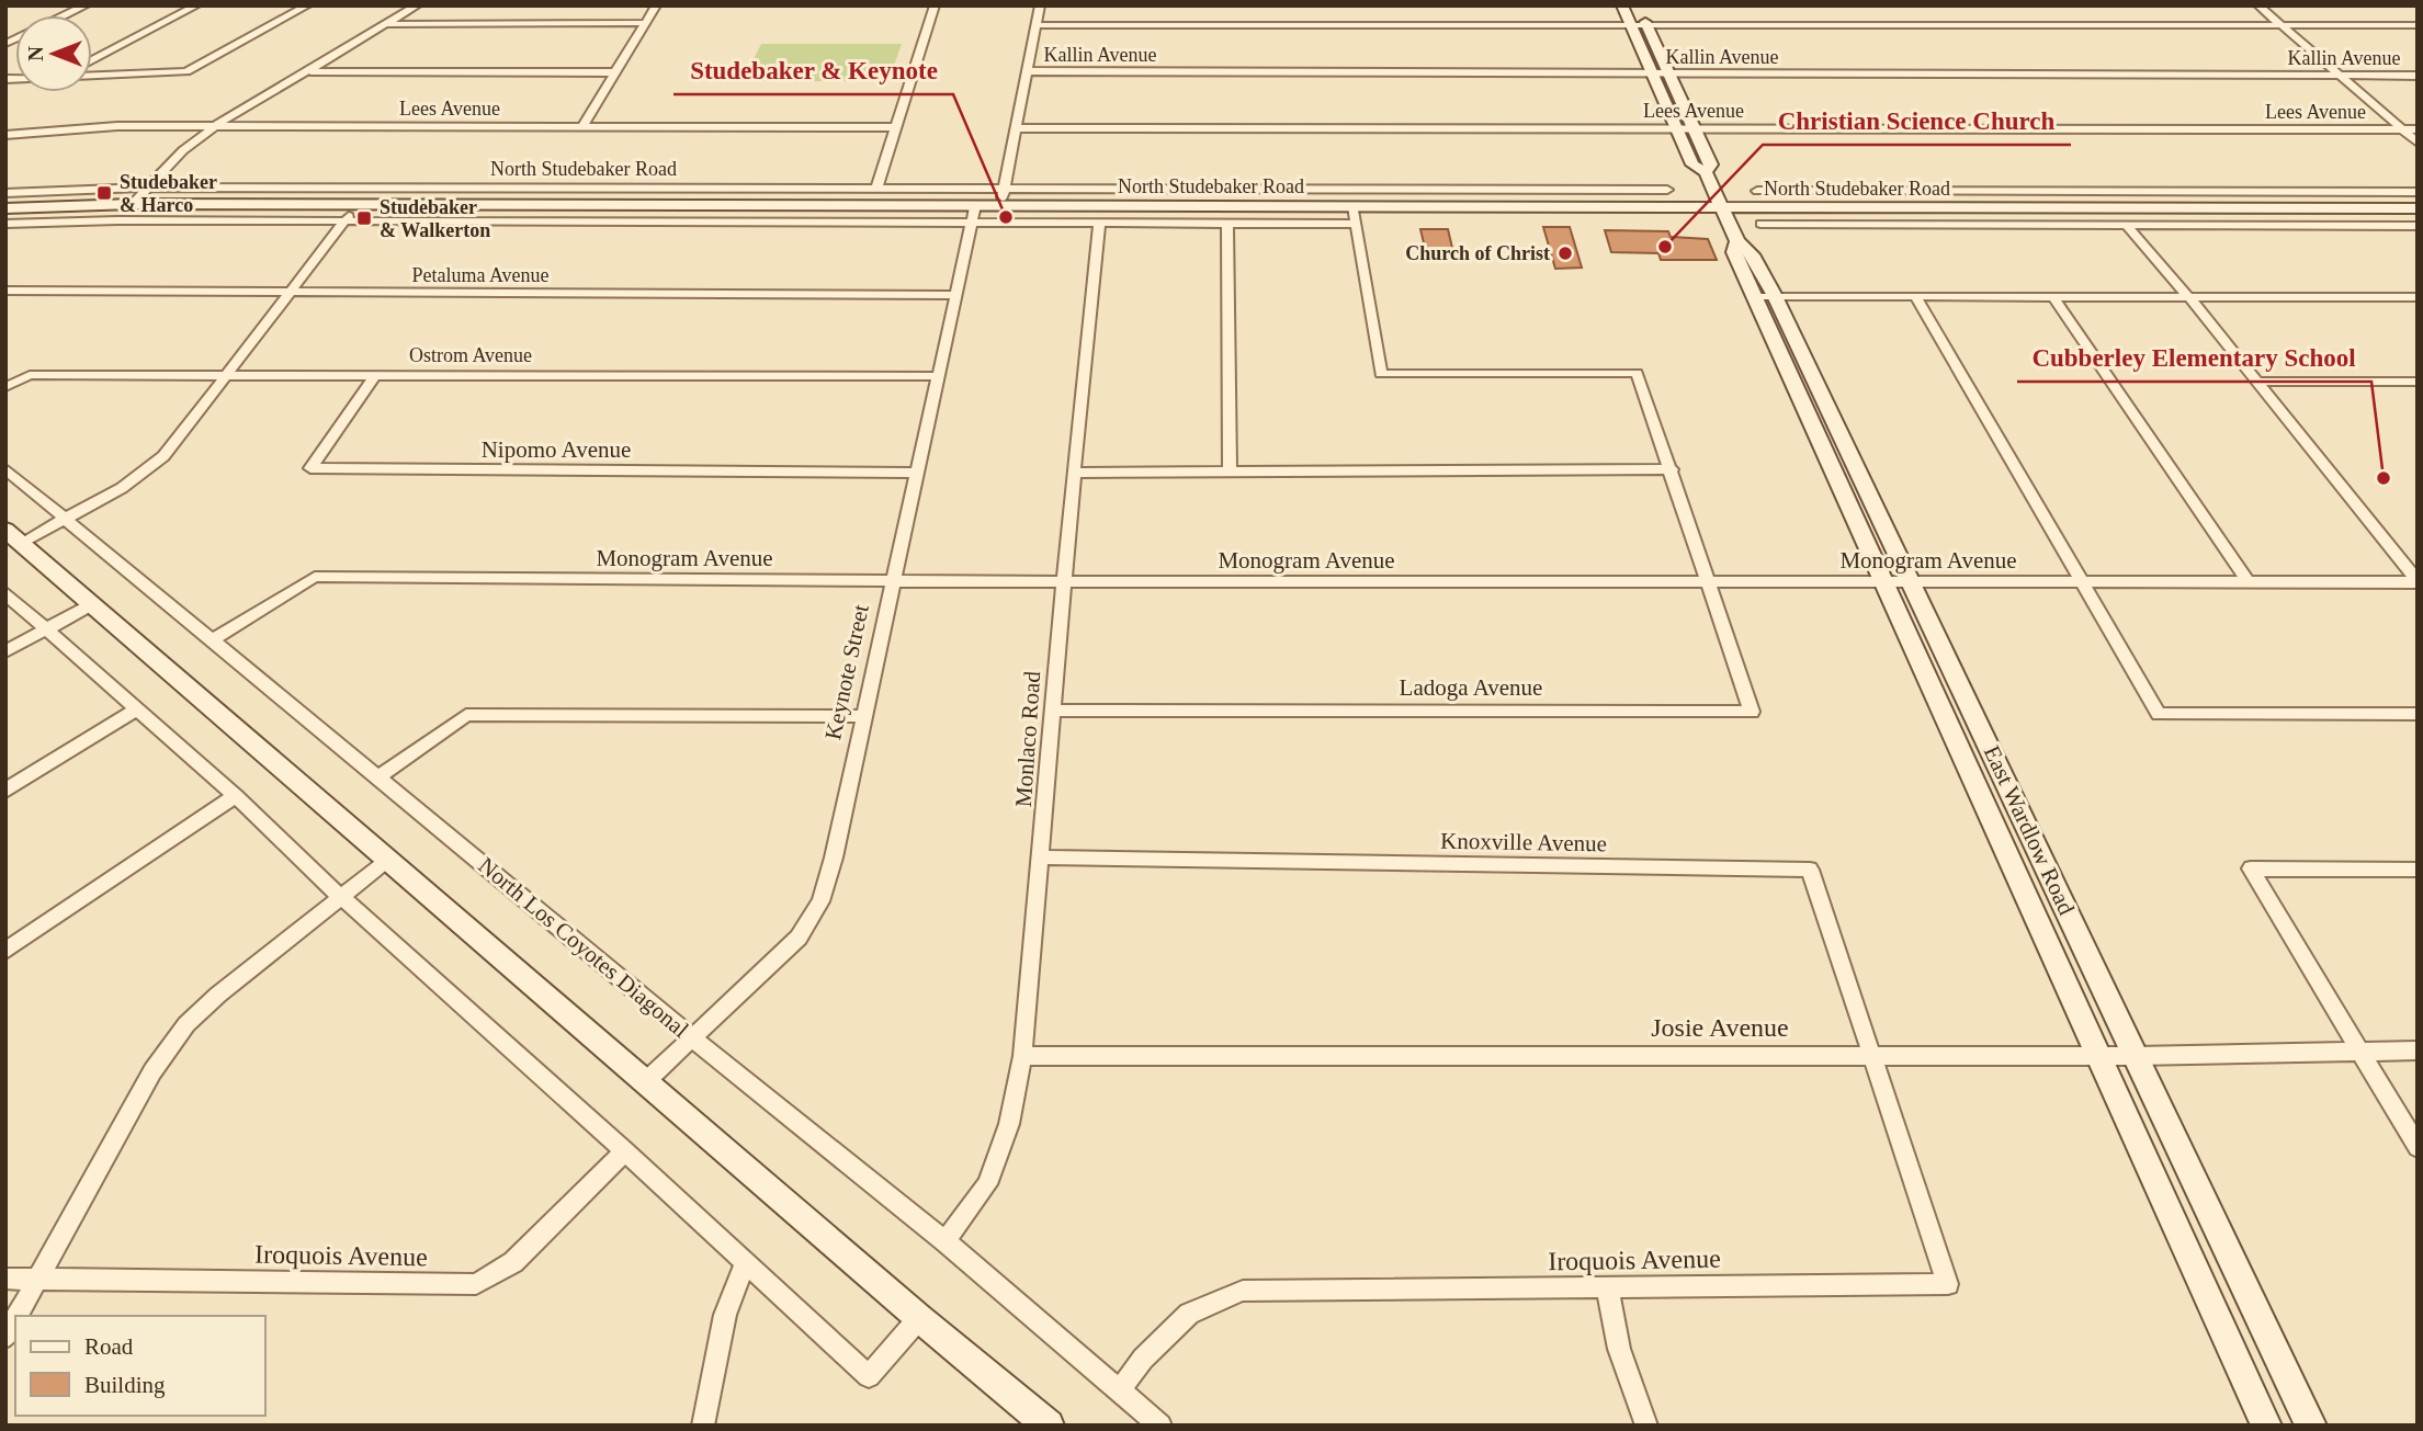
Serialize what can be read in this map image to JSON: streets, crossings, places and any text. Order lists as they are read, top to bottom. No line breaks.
{"streets":{"main road":["North Studebaker Road","East Wardlow Road"],"street":["Kallin Avenue","Lees Avenue","Petaluma Avenue","Ostrom Avenue","Nipomo Avenue","Monogram Avenue","Keynote Street","Ladoga Avenue","Monlaco Road","Knoxville Avenue","North Los Coyotes Diagonal","Josie Avenue","Iroquois Avenue"]},"crossings":[["Kallin Avenue","East Wardlow Road"],["Lees Avenue","East Wardlow Road"],["North Studebaker Road","Keynote Street"],["North Studebaker Road","Monlaco Road"],["North Studebaker Road","East Wardlow Road"],["Petaluma Avenue","Keynote Street"],["Ostrom Avenue","Nipomo Avenue"],["Ostrom Avenue","Keynote Street"],["Nipomo Avenue","Keynote Street"],["Monogram Avenue","Keynote Street"],["Monogram Avenue","Ladoga Avenue"],["Monogram Avenue","Monlaco Road"],["Monogram Avenue","East Wardlow Road"],["Monogram Avenue","North Los Coyotes Diagonal"],["Keynote Street","North Los Coyotes Diagonal"],["Ladoga Avenue","Monlaco Road"],["Monlaco Road","Knoxville Avenue"],["Monlaco Road","North Los Coyotes Diagonal"],["Monlaco Road","Josie Avenue"],["East Wardlow Road","Josie Avenue"],["Knoxville Avenue","Josie Avenue"],["Knoxville Avenue","Iroquois Avenue"],["North Los Coyotes Diagonal","Iroquois Avenue"],["Josie Avenue","Iroquois Avenue"]],"places":{"transit":["Studebaker & Harco","Studebaker & Walkerton"],"other":["Studebaker & Keynote","Christian Science Church","Church of Christ","Cubberley Elementary School"]},"legend":["Road","Building"],"north":"left"}
